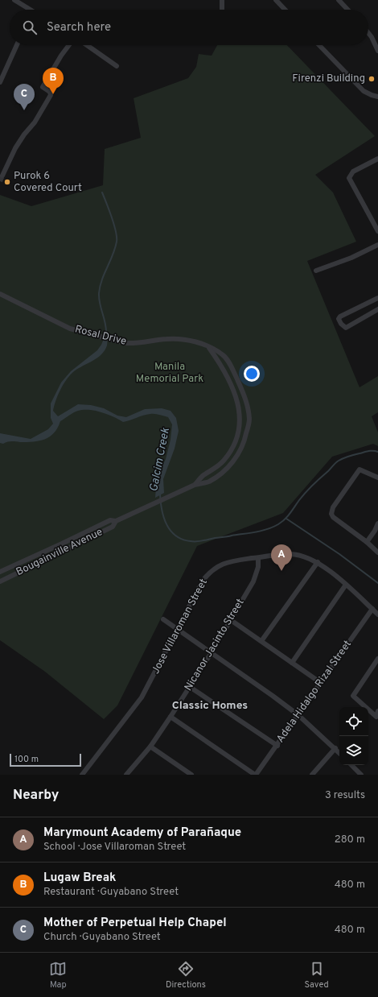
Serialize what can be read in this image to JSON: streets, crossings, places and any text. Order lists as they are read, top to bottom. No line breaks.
{"streets":{"street":["Rosal Drive","Bougainville Avenue","Jose Villaroman Street","Nicanor Jacinto Street","Adela Hidalgo Rizal Street"]},"crossings":[["Jose Villaroman Street","Nicanor Jacinto Street"],["Jose Villaroman Street","Adela Hidalgo Rizal Street"]],"districts":["Classic Homes"],"water":["Galcim Creek"],"parks":["Manila Memorial Park"],"places":["Firenzi Building","Purok 6 Covered Court"],"scale_bar":"100 m","page":{"search":"Search here","pins":["B","C","A"],"scale":"100 m","heading":["Nearby","3 results"],"list":[{"mark":"A","name":"Marymount Academy of Parañaque","note":"School · Jose Villaroman Street","value":"280 m"},{"mark":"B","name":"Lugaw Break","note":"Restaurant · Guyabano Street","value":"480 m"},{"mark":"C","name":"Mother of Perpetual Help Chapel","note":"Church · Guyabano Street","value":"480 m"}],"nav":["Map","Directions","Saved"]}}
